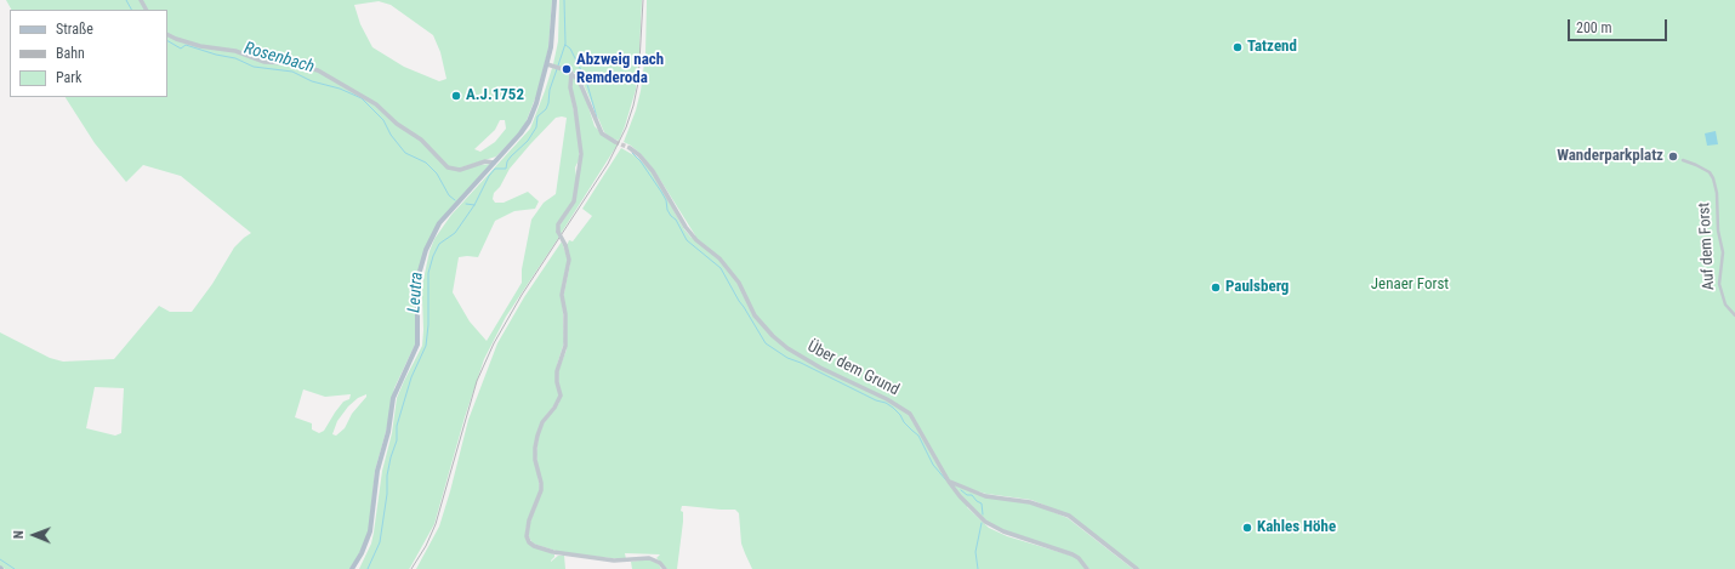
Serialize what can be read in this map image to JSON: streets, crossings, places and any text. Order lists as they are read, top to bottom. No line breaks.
{"streets":{"street":["Auf dem Forst","Über dem Grund"]},"water":["Rosenbach","Leutra"],"parks":["Jenaer Forst"],"places":["Tatzend","Abzweig nach Remderoda","A.J.1752","Wanderparkplatz","Paulsberg","Kahles Höhe"],"legend":["Straße","Bahn","Park"],"scale_bar":"200 m","north":"left"}
